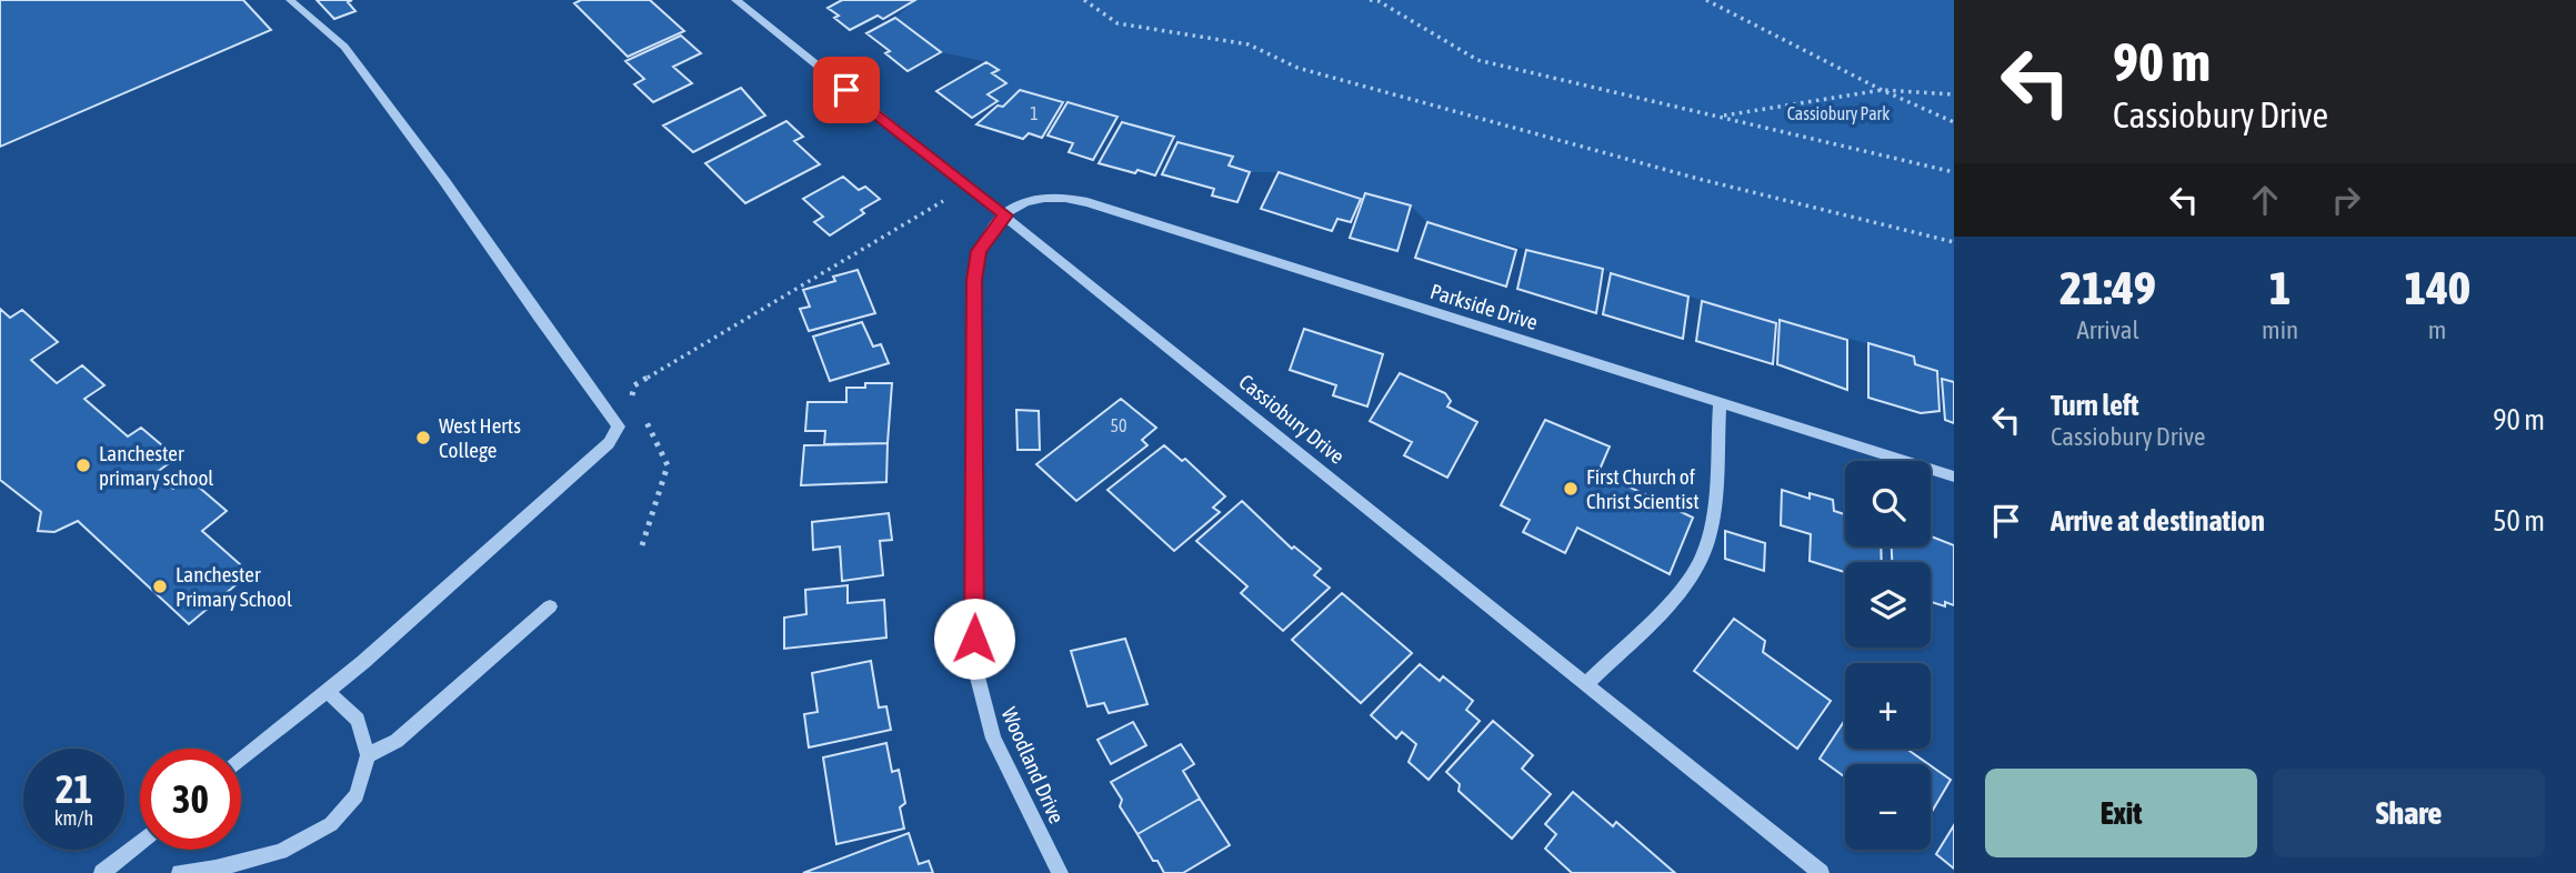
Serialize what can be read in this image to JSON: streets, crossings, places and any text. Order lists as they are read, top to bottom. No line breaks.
{"streets":{"street":["Parkside Drive","Cassiobury Drive","Woodland Drive"]},"crossings":[["Parkside Drive","Cassiobury Drive"],["Parkside Drive","Woodland Drive"],["Cassiobury Drive","Woodland Drive"]],"parks":["Cassiobury Park"],"places":["West Herts College","Lanchester primary school","First Church of Christ Scientist","Lanchester Primary School"],"house_numbers":["1","50"],"page":{"turn":["90 m","Cassiobury Drive"],"eta":["21:49","Arrival","1","min","140","m"],"list":[{"name":"Turn left","note":"Cassiobury Drive","value":"90 m"},{"name":"Arrive at destination","value":"50 m"}],"map_buttons":["+","−"],"speed":"21 km/h","limit":"30","buttons":["Exit","Share"]}}
